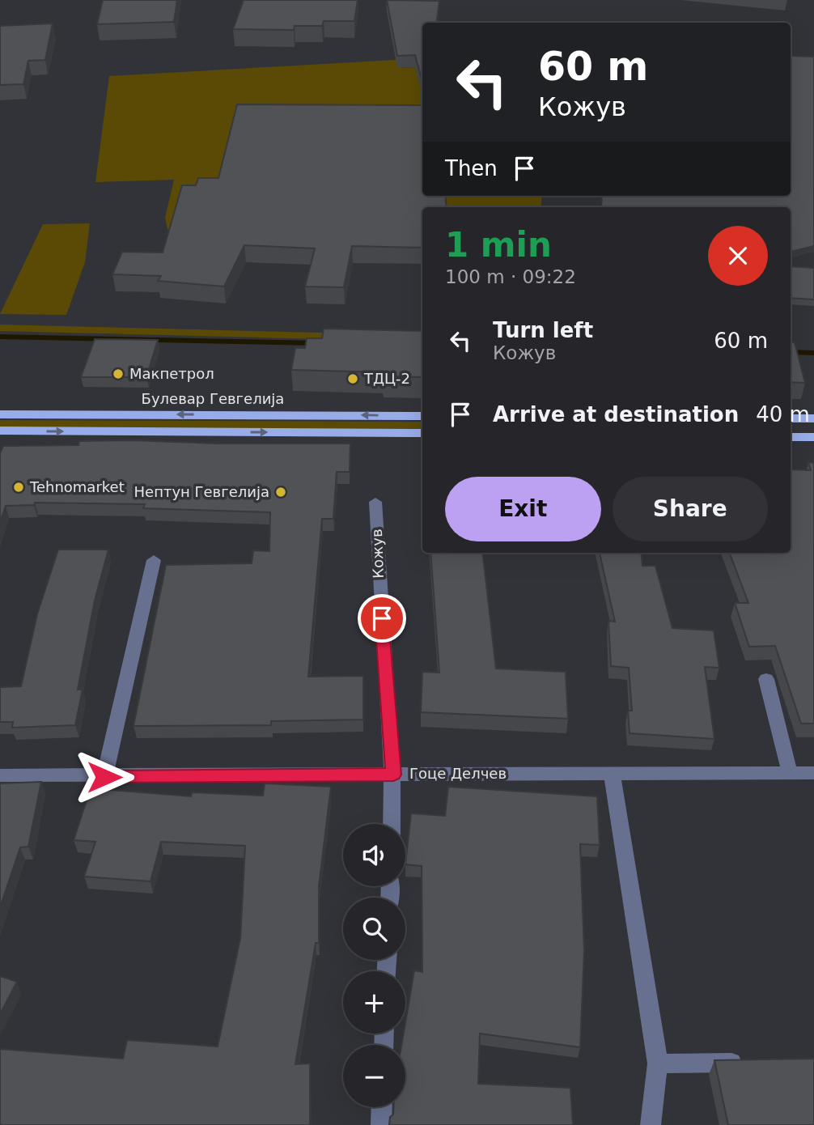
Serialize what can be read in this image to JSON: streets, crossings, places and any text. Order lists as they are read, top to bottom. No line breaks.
{"streets":{"main road":["Булевар Гевгелија"],"street":["Кожув","Гоце Делчев"]},"crossings":[["Кожув","Гоце Делчев"]],"places":["Макпетрол","ТДЦ-2","Tehnomarket","Нептун Гевгелија"],"page":{"turn":["60 m","Кожув"],"then":"Then","heading":["1 min","100 m · 09:22"],"list":[{"name":"Turn left","note":"Кожув","value":"60 m"},{"name":"Arrive at destination","value":"40 m"}],"buttons":["Exit","Share"],"map_buttons":["+","−"]}}
